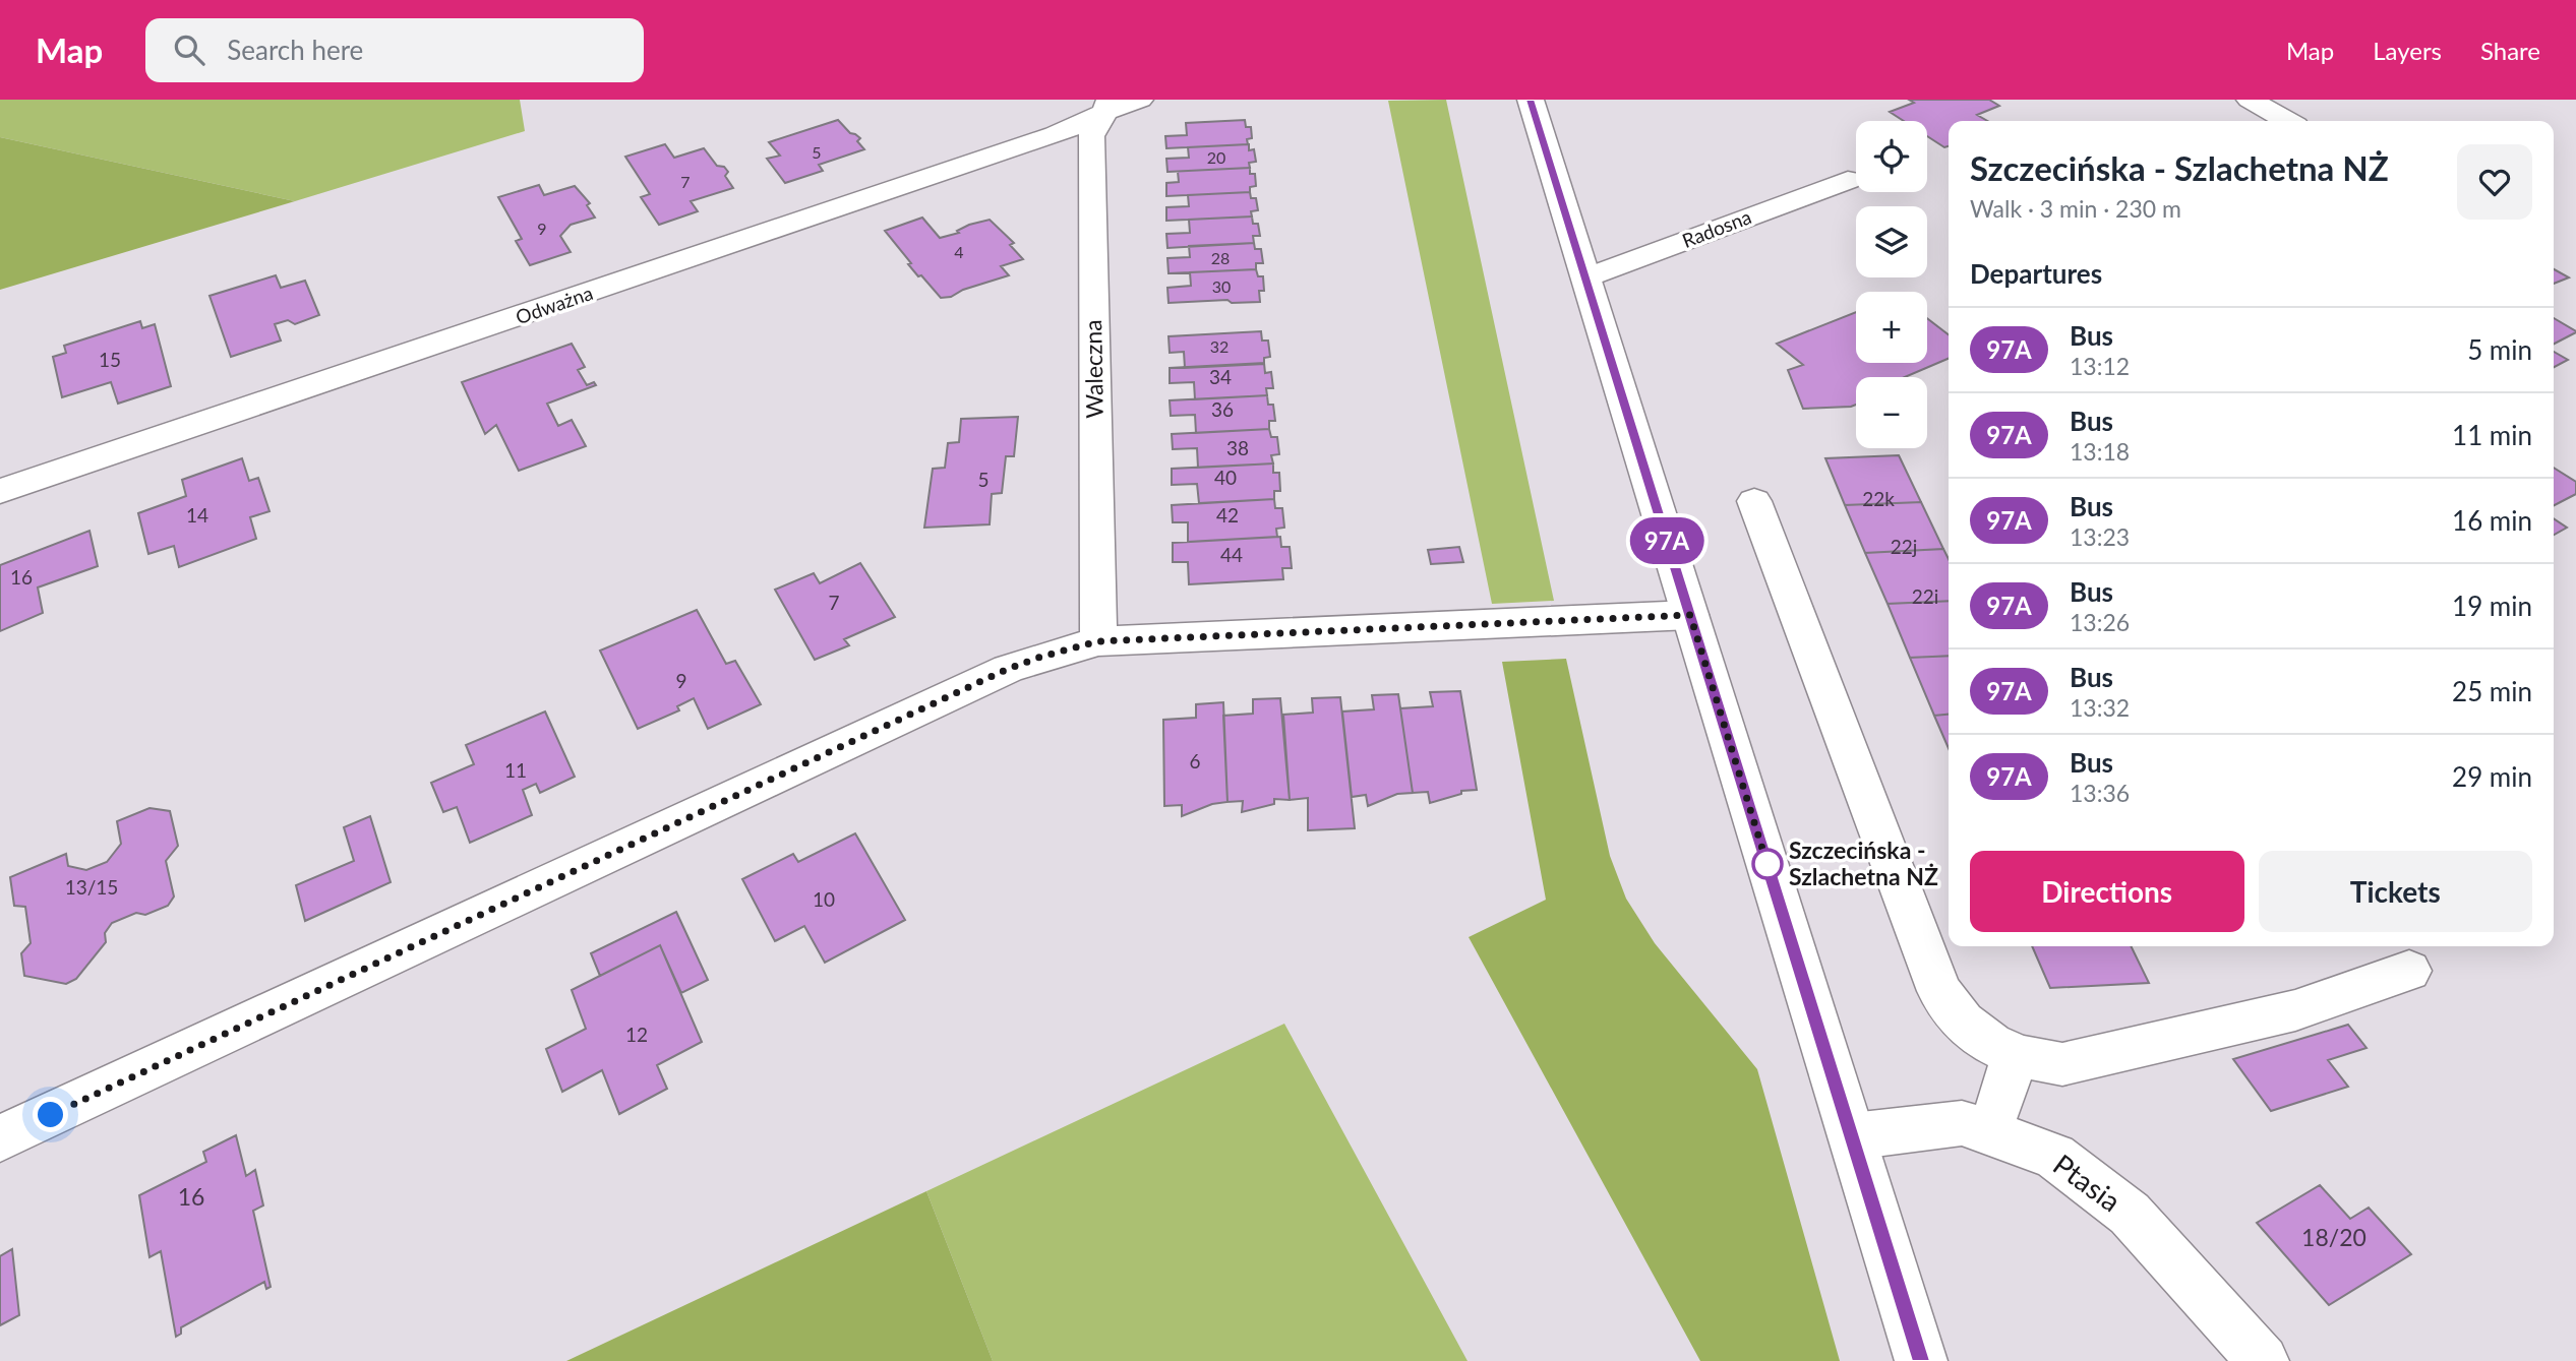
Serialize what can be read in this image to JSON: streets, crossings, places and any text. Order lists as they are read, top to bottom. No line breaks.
{"streets":{"street":["Radosna","Odważna","Waleczna","Ptasia"]},"crossings":[["Odważna","Waleczna"]],"places":["Szczecińska - Szlachetna NŻ"],"lines":["bus line 97A"],"house_numbers":["5","20","7","9","4","28","30","32","15","34","36","38","40","5","22k","14","42","22j","44","16","22i","7","9","6","11","13/15","10","12","16","18/20"],"page":{"header":"Map","search":"Search here","nav":["Map","Layers","Share"],"on_map":"97A","map_buttons":["+","−"],"heading":[["Szczecińska - Szlachetna NŻ","Walk · 3 min · 230 m"],"Departures"],"list":[{"mark":"97A","name":"Bus","note":"13:12","value":"5 min"},{"mark":"97A","name":"Bus","note":"13:18","value":"11 min"},{"mark":"97A","name":"Bus","note":"13:23","value":"16 min"},{"mark":"97A","name":"Bus","note":"13:26","value":"19 min"},{"mark":"97A","name":"Bus","note":"13:32","value":"25 min"},{"mark":"97A","name":"Bus","note":"13:36","value":"29 min"}],"buttons":["Directions","Tickets"]}}
